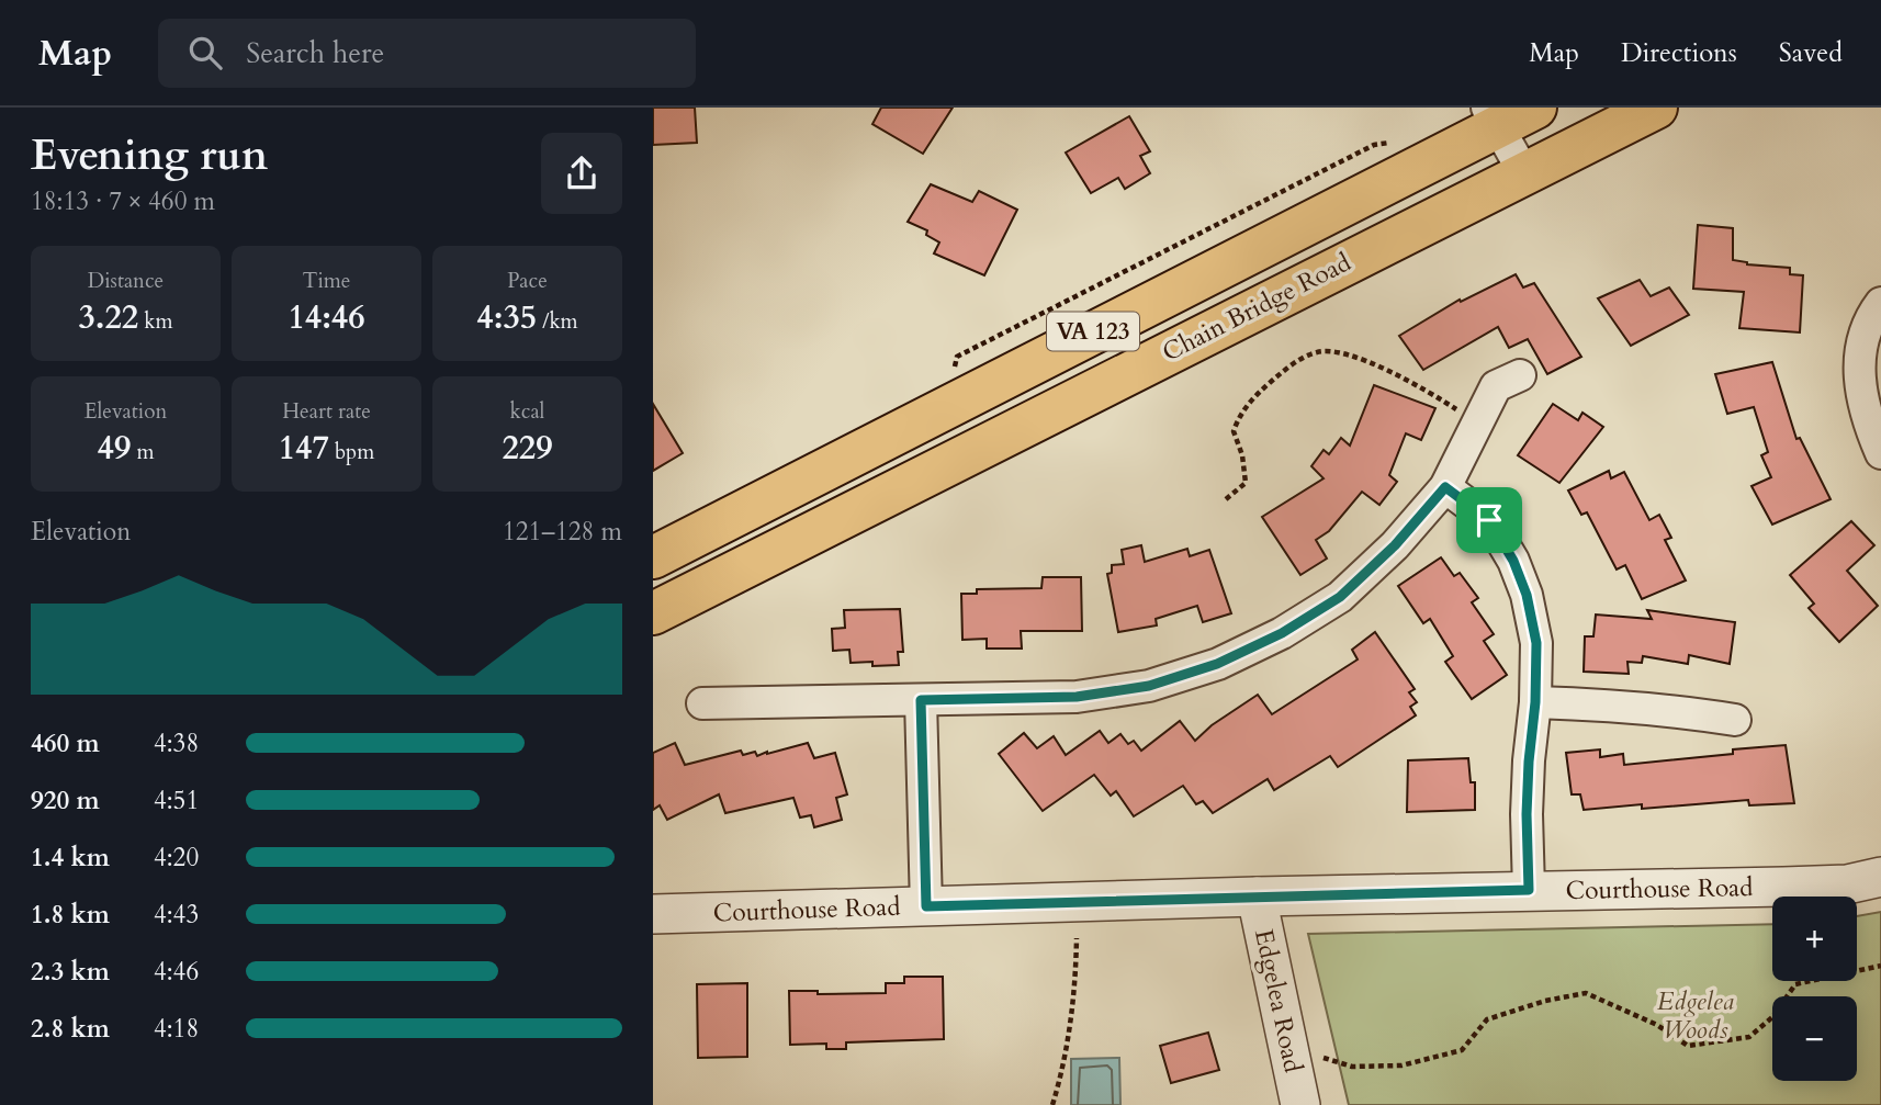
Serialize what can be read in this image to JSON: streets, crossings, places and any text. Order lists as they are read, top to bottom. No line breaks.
{"streets":{"main road":["Chain Bridge Road","VA 123"],"street":["Courthouse Road","Edgelea Road"]},"crossings":[["Courthouse Road","Edgelea Road"]],"parks":["Edgelea Woods"],"page":{"header":"Map","search":"Search here","nav":["Map","Directions","Saved"],"heading":["Evening run","18:13 · 7 × 460 m"],"stats":[["Distance","3.22 km"],["Time","14:46"],["Pace","4:35 /km"],["Elevation","49 m"],["Heart rate","147 bpm"],["kcal","229"]],"chart":["Elevation","121–128 m"],"list":[{"name":"460 m","note":"4:38"},{"name":"920 m","note":"4:51"},{"name":"1.4 km","note":"4:20"},{"name":"1.8 km","note":"4:43"},{"name":"2.3 km","note":"4:46"},{"name":"2.8 km","note":"4:18"}],"map_buttons":["+","−"]}}
